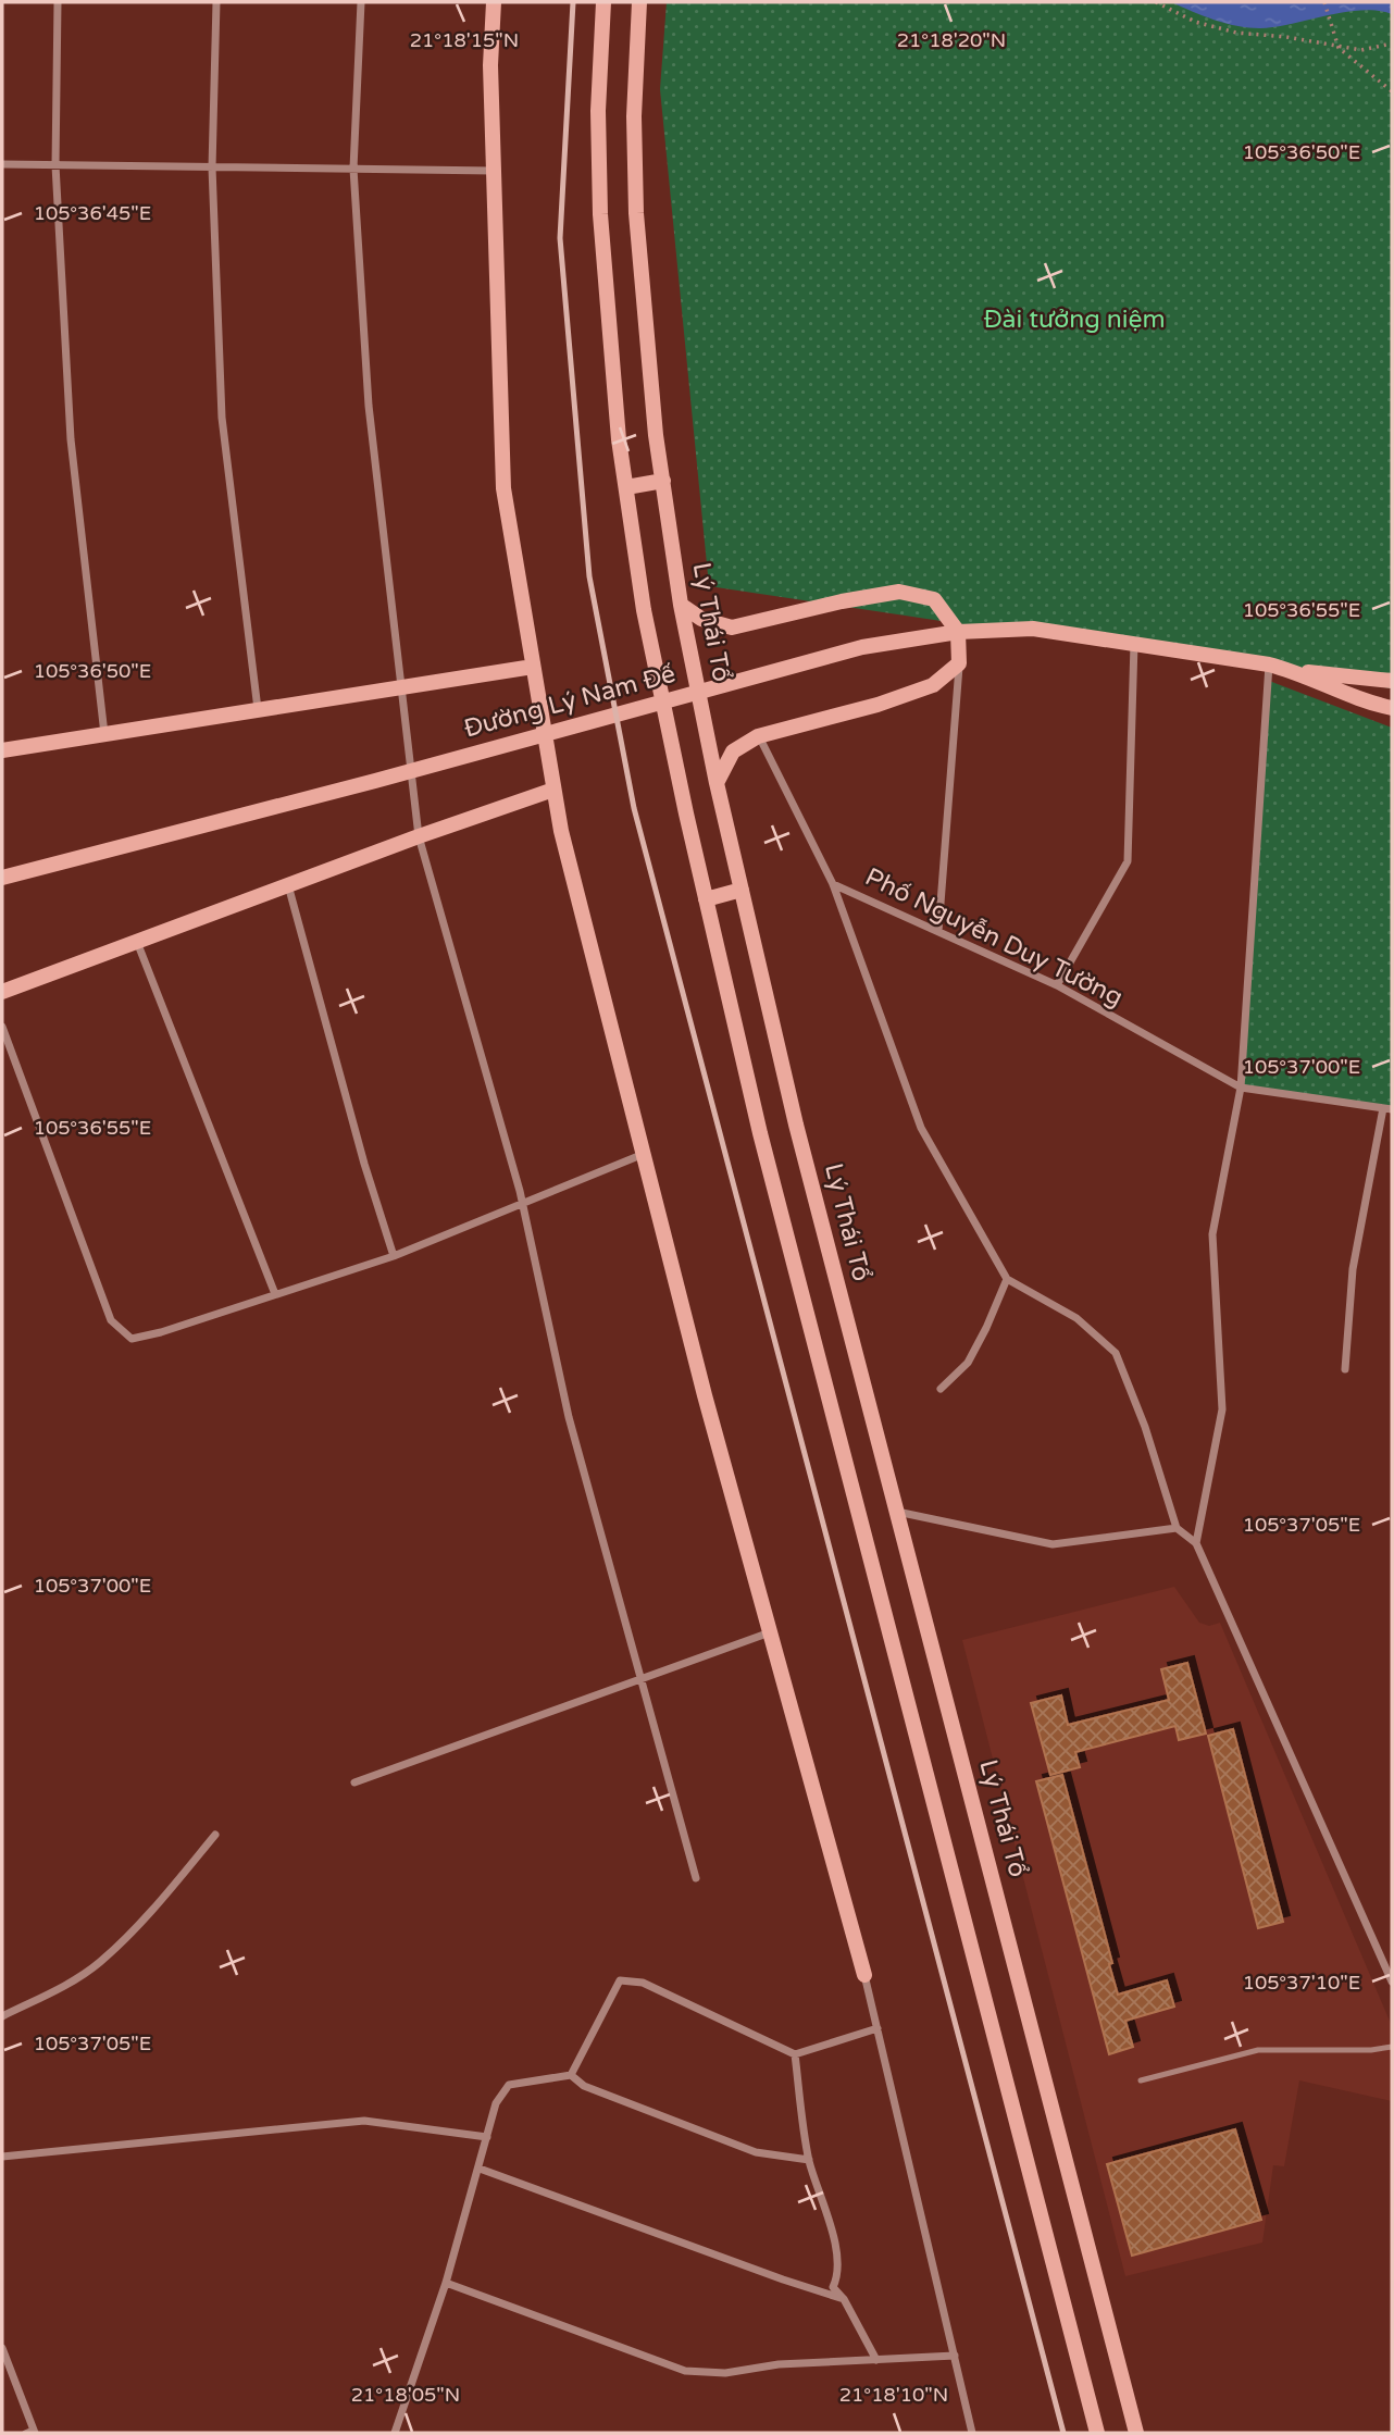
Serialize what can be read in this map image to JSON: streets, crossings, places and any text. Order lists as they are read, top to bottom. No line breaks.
{"streets":{"main road":["Lý Thái Tổ","Đường Lý Nam Đế"],"street":["Phố Nguyễn Duy Tường"]},"parks":["Đài tưởng niệm"],"coordinates":["21°18'20\"N","21°18'15\"N","105°36'50\"E","105°36'45\"E","105°36'55\"E","105°37'00\"E","105°37'05\"E","105°37'10\"E","21°18'05\"N","21°18'10\"N"]}
